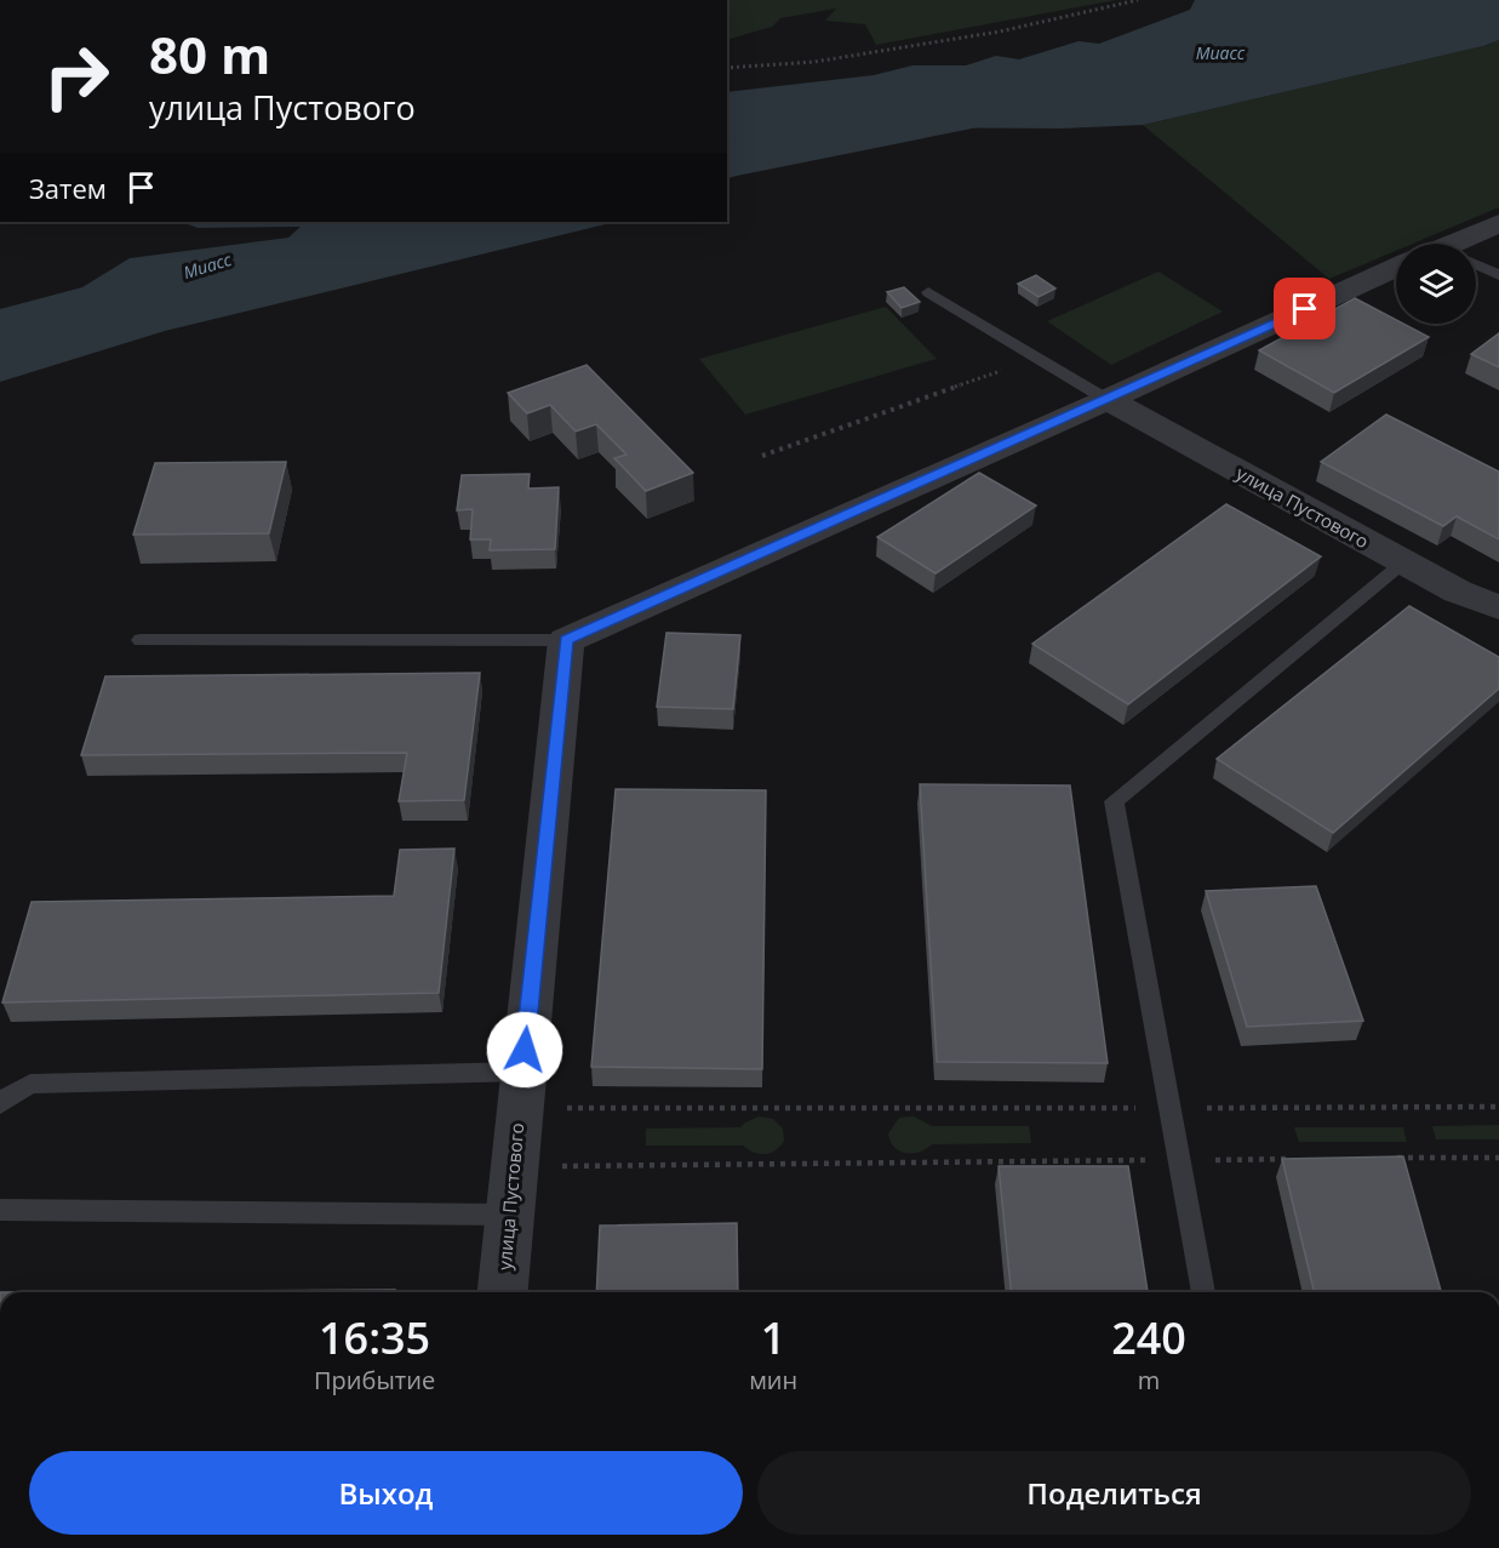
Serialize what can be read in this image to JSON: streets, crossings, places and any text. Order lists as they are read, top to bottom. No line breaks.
{"streets":{"street":["улица Пустового"]},"water":["Миасс"],"page":{"turn":["80 m","улица Пустового"],"then":"Затем","eta":["16:35","Прибытие","1","мин","240","m"],"buttons":["Выход","Поделиться"]}}
